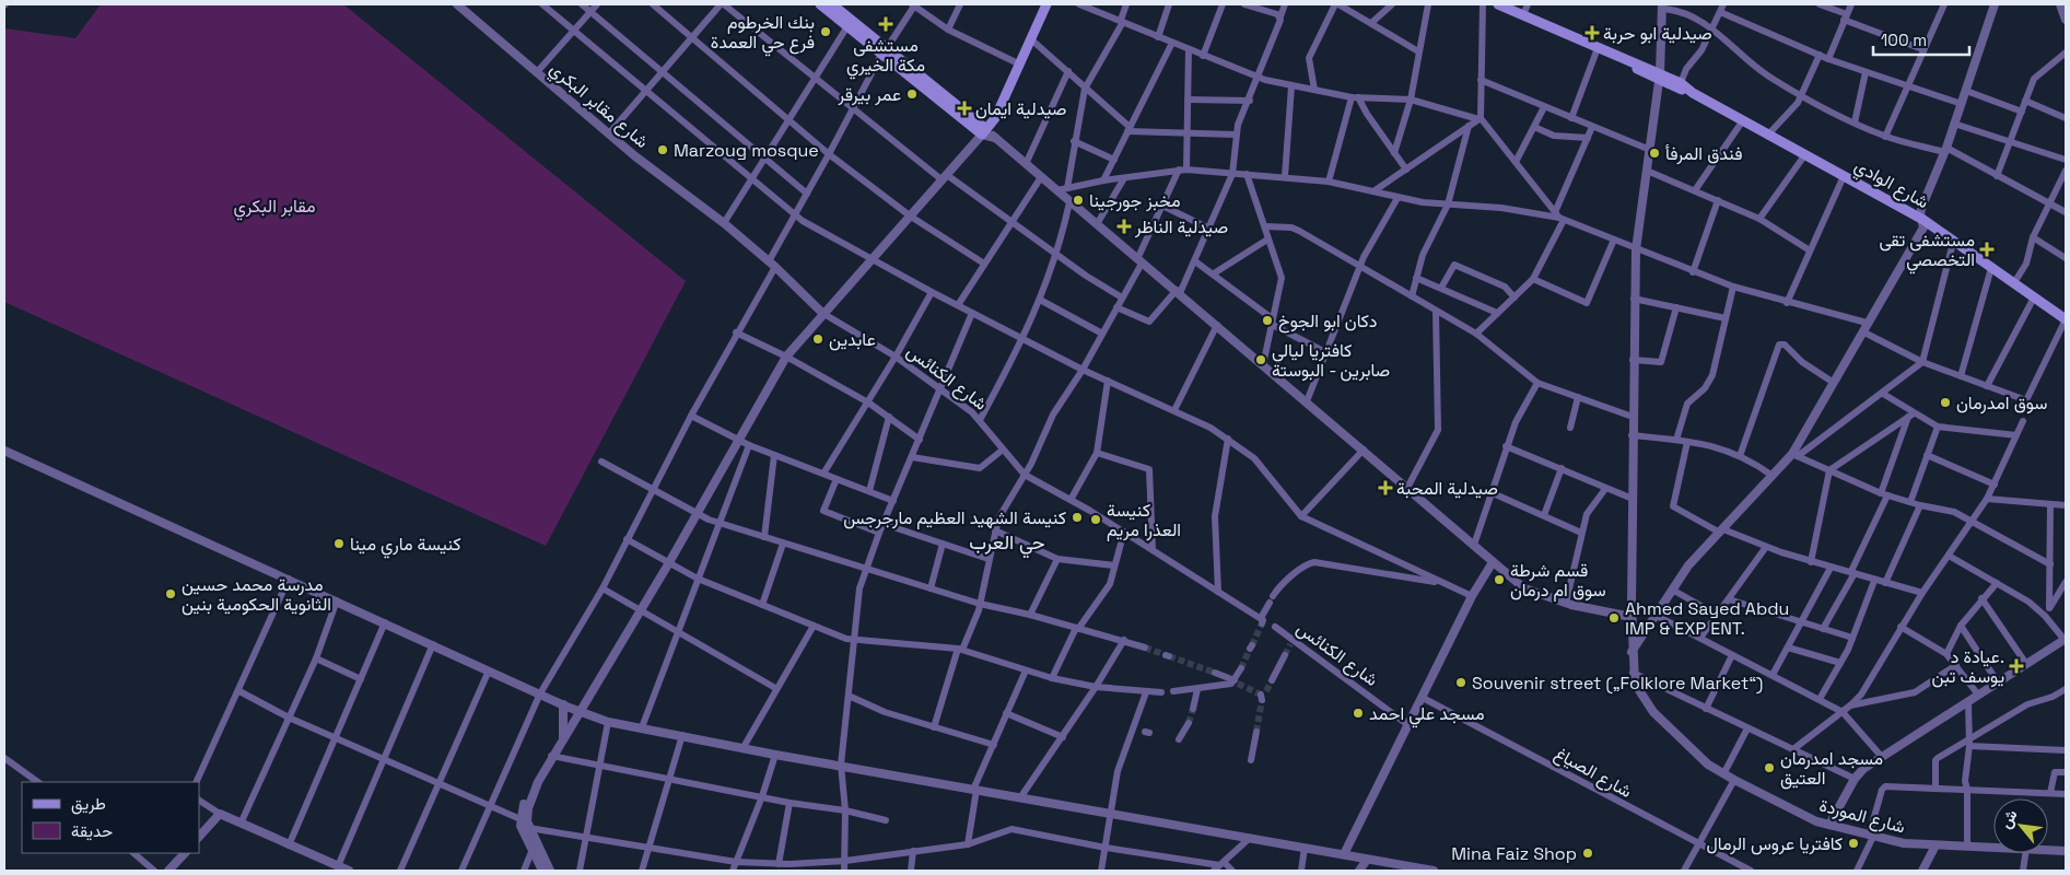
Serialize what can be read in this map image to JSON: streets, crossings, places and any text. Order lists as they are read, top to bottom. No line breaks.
{"streets":{"main road":["شارع الوادي"],"street":["شارع مقابر البكري","شارع الكنائس","شارع الصياغ","شارع الموردة"]},"crossings":[["شارع مقابر البكري","شارع الكنائس"]],"districts":["حي العرب"],"parks":["مقابر البكري"],"places":{"health":["مستشفى مكة الخيري","صيدلية ابو حربة","صيدلية ايمان","صيدلية الناظر","مستشفى تقى التخصصي","صيدلية المحبة","عيادة د. يوسف تبن"],"other":["بنك الخرطوم فرع حي العمدة","عمر بيرقر","Marzoug mosque","فندق المرفأ","مخبز جورجينا","دكان ابو الجوخ","عابدين","كافتريا ليالي صابرين - البوستة","سوق امدرمان","كنيسة الشهيد العظيم مارجرجس","كنيسة العذرا مريم","كنيسة ماري مينا","قسم شرطة سوق ام درمان","مدرسة محمد حسين الثانوية الحكومية بنين","Ahmed Sayed Abdu IMP & EXP ENT.","Souvenir street („Folklore Market“)","مسجد علي احمد","مسجد امدرمان العتيق","كافتريا عروس الرمال","Mina Faiz Shop"]},"legend":["طريق","حديقة"],"scale_bar":"100 m","north":"top left"}
